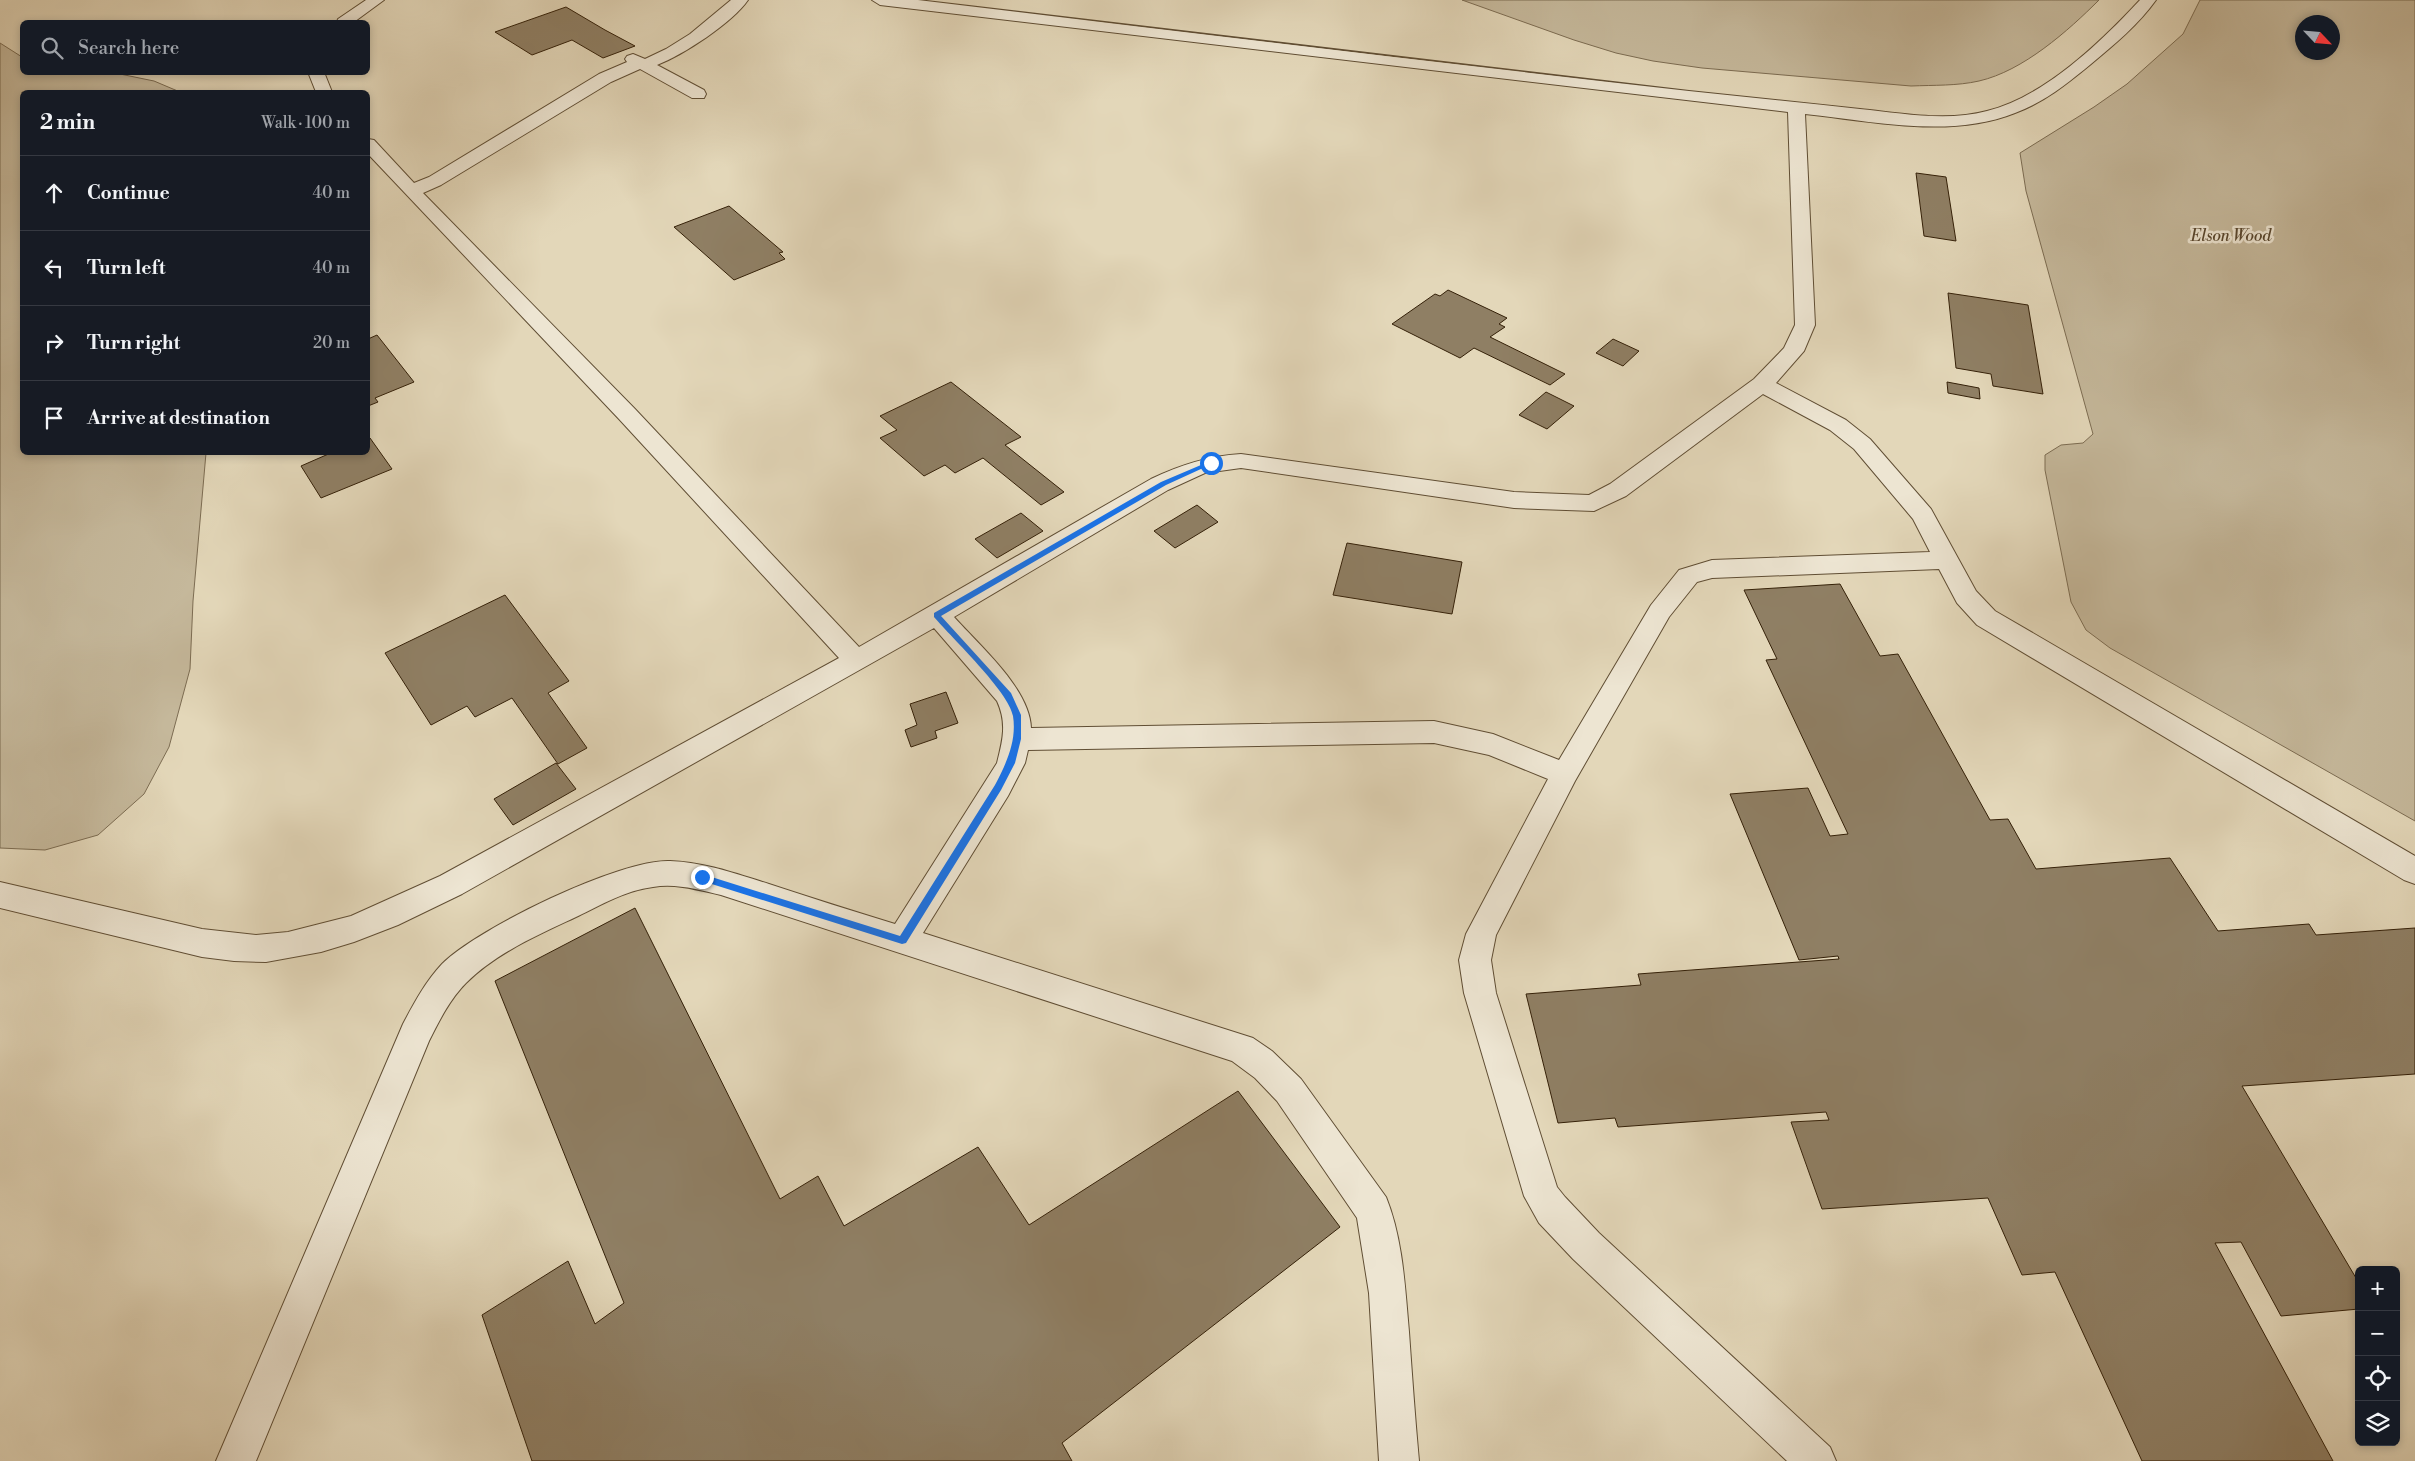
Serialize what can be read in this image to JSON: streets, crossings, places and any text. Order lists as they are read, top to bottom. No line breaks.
{"parks":["Elson Wood"],"north":"bottom right","page":{"search":"Search here","heading":["2 min","Walk · 100 m"],"list":[["Continue","40 m"],["Turn left","40 m"],["Turn right","20 m"],"Arrive at destination"],"map_buttons":["+","−"]}}
